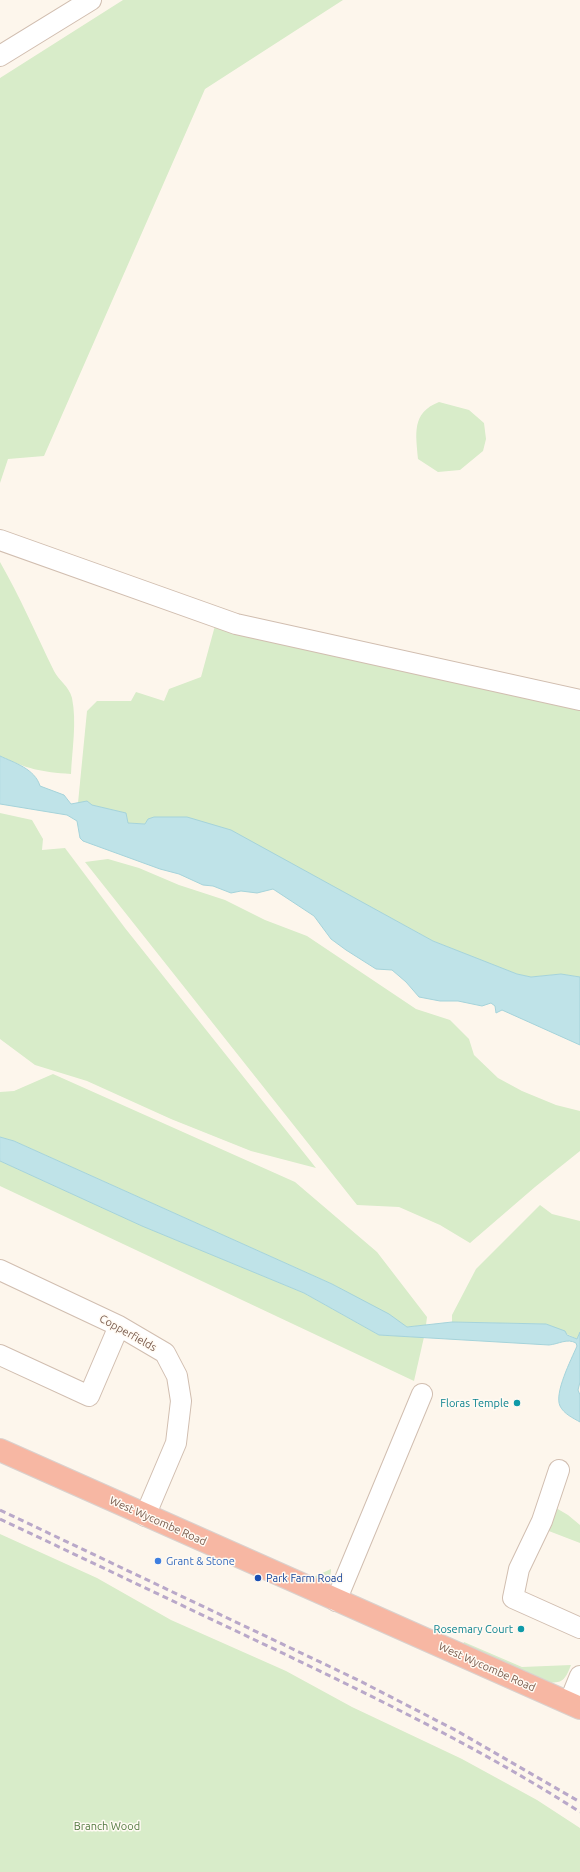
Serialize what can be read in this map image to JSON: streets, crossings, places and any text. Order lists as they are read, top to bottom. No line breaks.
{"streets":{"highway":["West Wycombe Road"],"street":["Copperfields"]},"crossings":[["Copperfields","West Wycombe Road"]],"parks":["Branch Wood"],"places":["Floras Temple","Grant & Stone","Park Farm Road","Rosemary Court"]}
